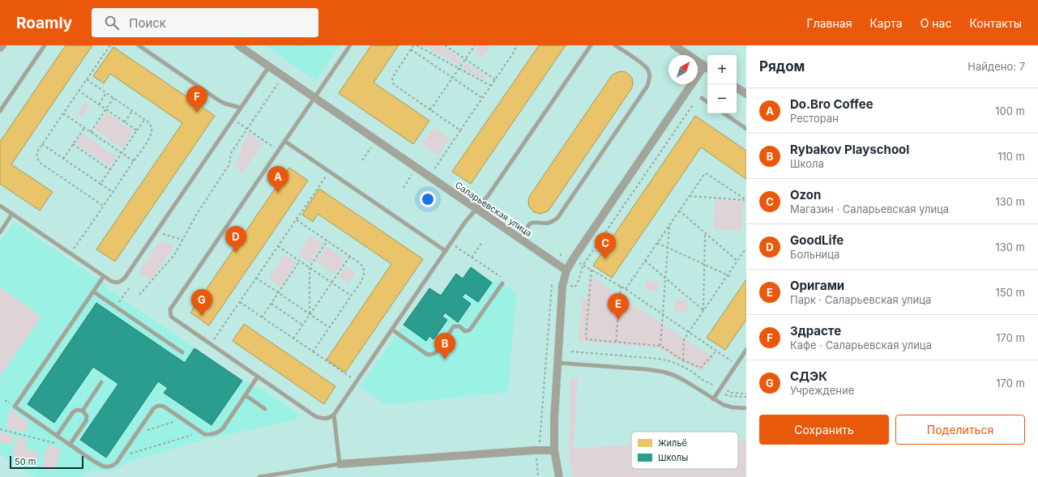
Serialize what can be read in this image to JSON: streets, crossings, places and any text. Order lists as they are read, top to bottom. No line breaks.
{"streets":{"street":["Саларьевская улица"]},"legend":["Жильё","Школы"],"scale_bar":"50 m","north":"top right","page":{"header":"Roamly","search":"Поиск","nav":["Главная","Карта","О нас","Контакты"],"heading":["Рядом","Найдено: 7"],"map_buttons":["+","−"],"pins":["F","A","D","C","G","E","B"],"list":[{"mark":"A","name":"Do.Bro Coffee","note":"Ресторан","value":"100 m"},{"mark":"B","name":"Rybakov Playschool","note":"Школа","value":"110 m"},{"mark":"C","name":"Ozon","note":"Магазин · Саларьевская улица","value":"130 m"},{"mark":"D","name":"GoodLife","note":"Больница","value":"130 m"},{"mark":"E","name":"Оригами","note":"Парк · Саларьевская улица","value":"150 m"},{"mark":"F","name":"Здрасте","note":"Кафе · Саларьевская улица","value":"170 m"},{"mark":"G","name":"СДЭК","note":"Учреждение","value":"170 m"}],"buttons":["Сохранить","Поделиться"],"scale":"50 m"}}
